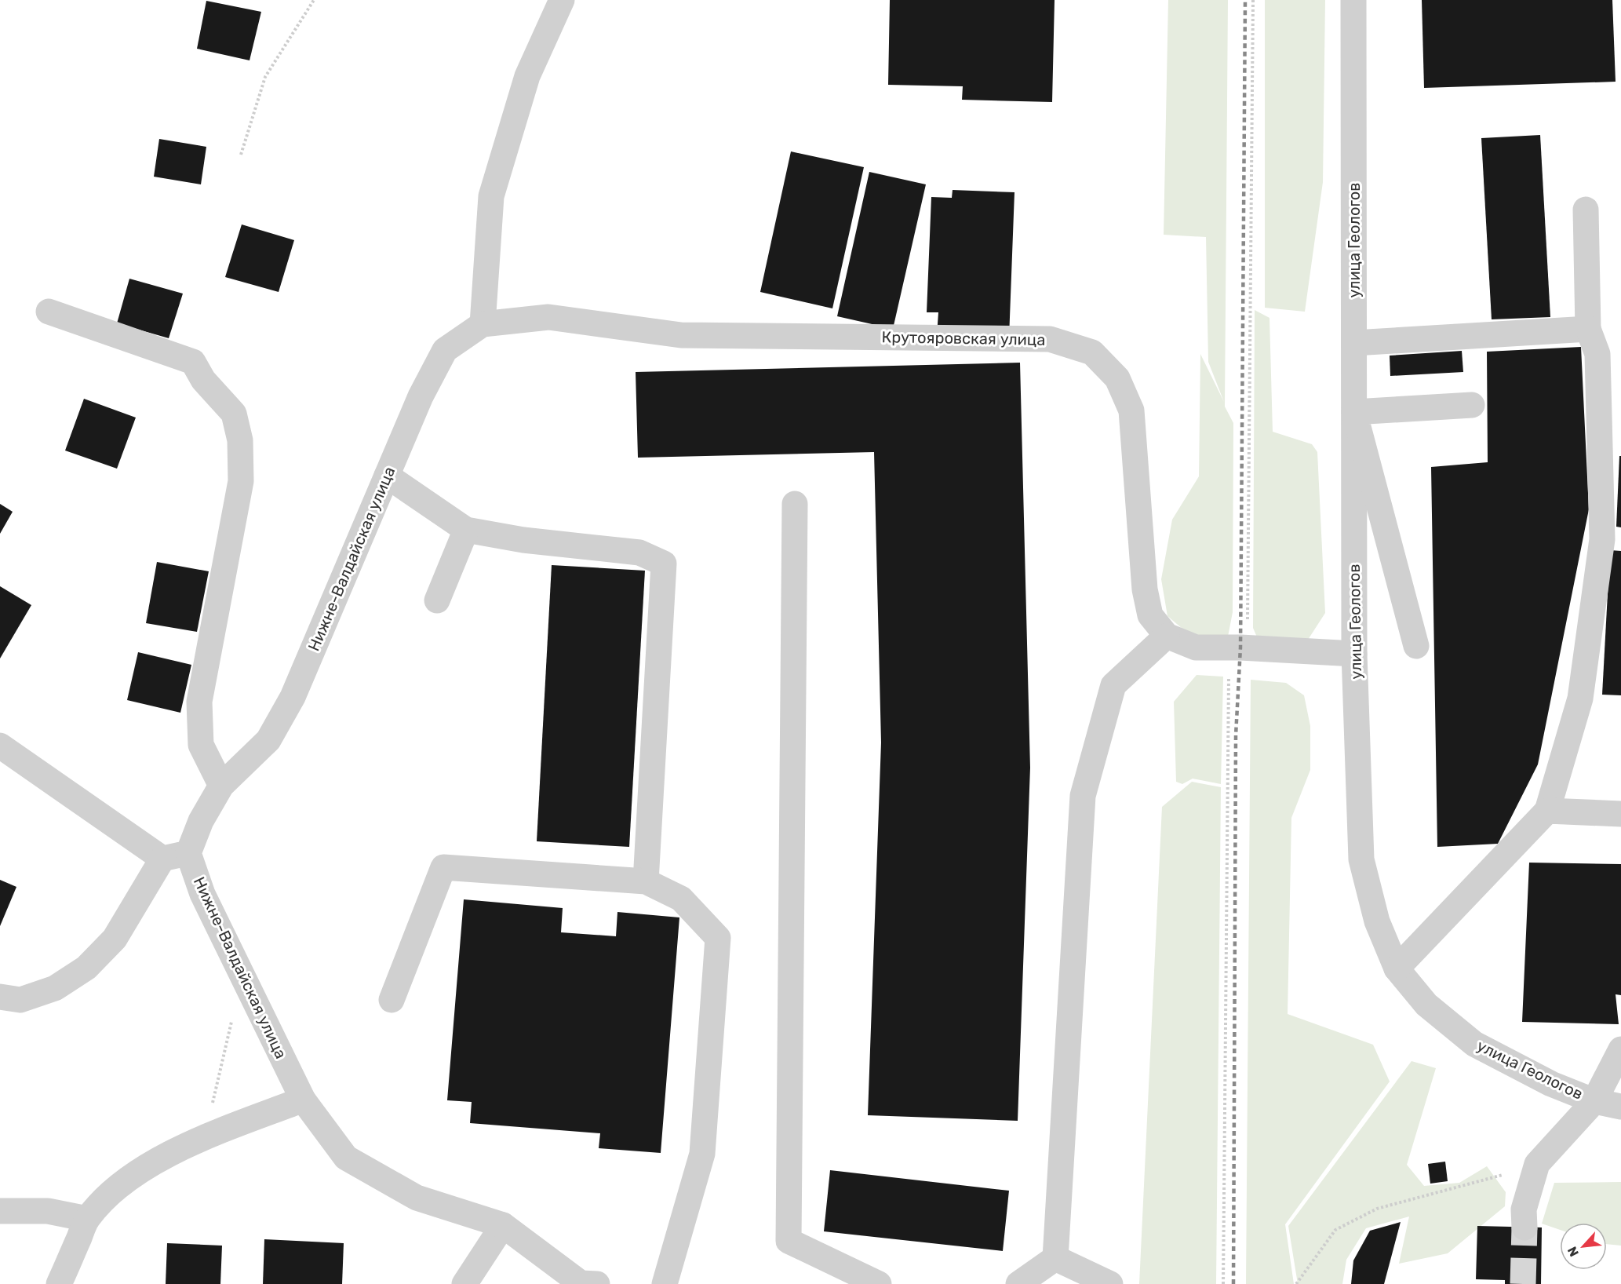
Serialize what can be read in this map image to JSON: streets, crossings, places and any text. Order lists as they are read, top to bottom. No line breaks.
{"streets":{"street":["улица Геологов","Крутояровская улица","Нижне-Валдайская улица"]},"crossings":[["улица Геологов","Крутояровская улица"],["Крутояровская улица","Нижне-Валдайская улица"]],"north":"bottom left"}
